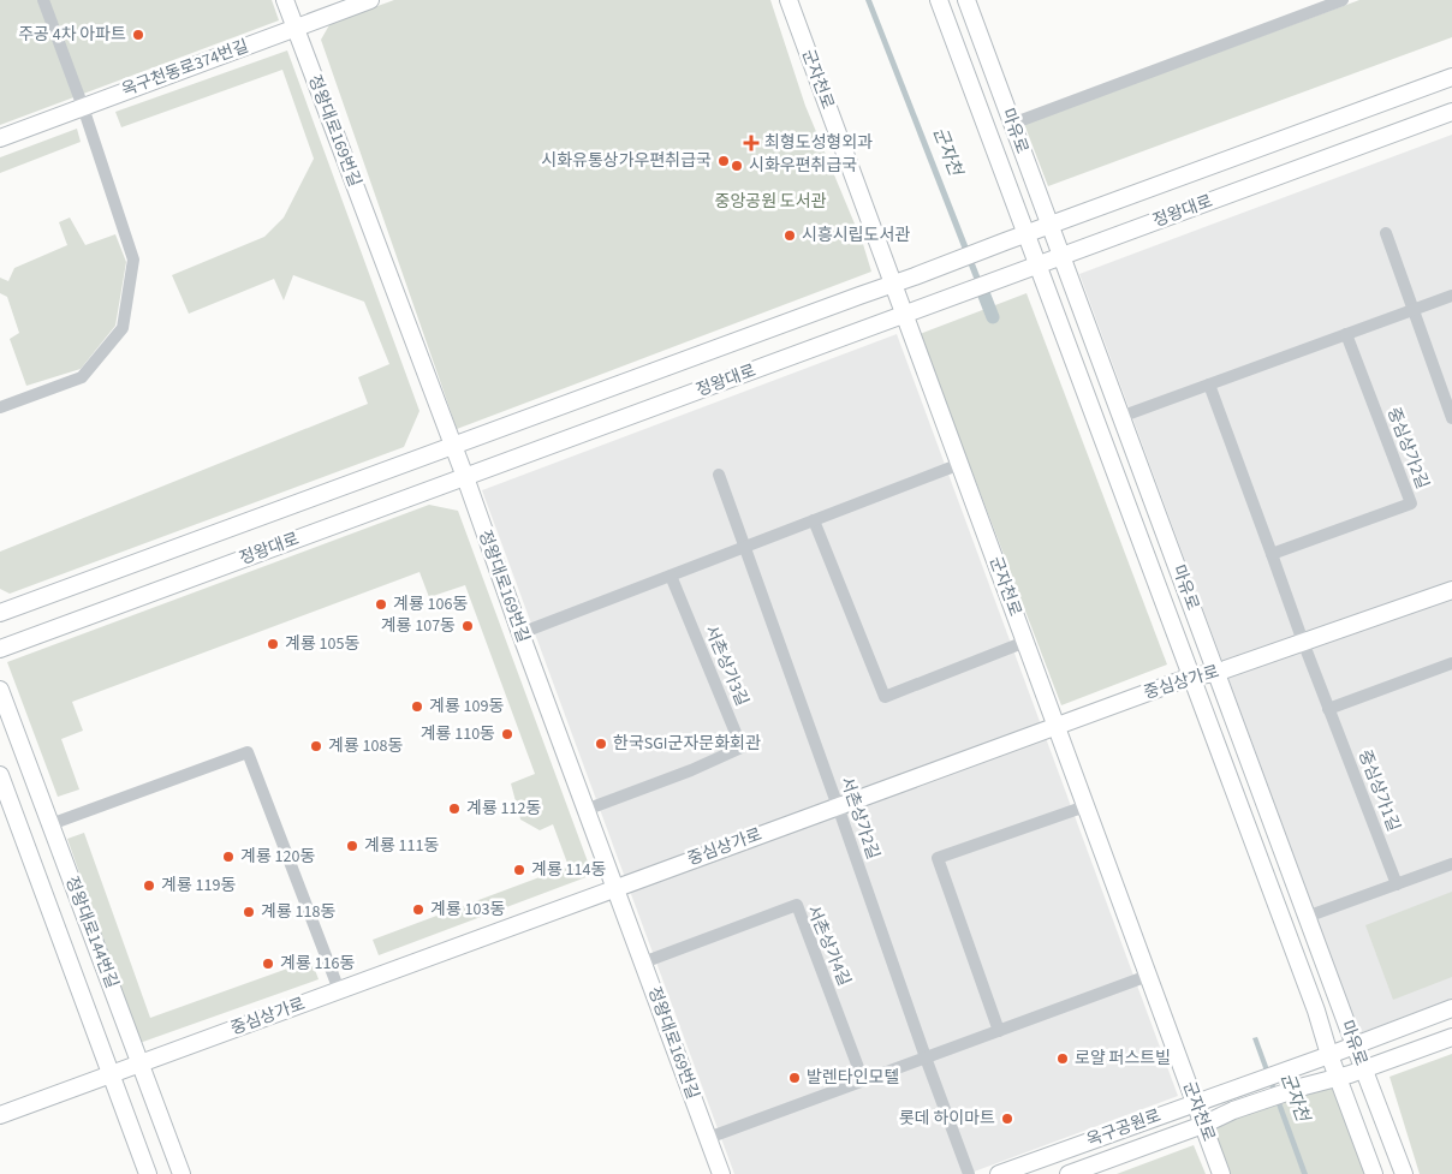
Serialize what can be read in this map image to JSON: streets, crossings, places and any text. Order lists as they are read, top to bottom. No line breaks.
{"streets":{"street":["옥구천동로374번길","군자천로","정왕대로169번길","마유로","정왕대로","중심상가2길","서촌상가3길","중심상가로","중심상가1길","서촌상가2길","정왕대로144번길","서촌상가4길","옥구공원로"]},"crossings":[["옥구천동로374번길","정왕대로169번길"],["군자천로","정왕대로"],["군자천로","중심상가로"],["군자천로","옥구공원로"],["정왕대로169번길","정왕대로"],["정왕대로169번길","서촌상가3길"],["정왕대로169번길","중심상가로"],["정왕대로169번길","서촌상가4길"],["마유로","정왕대로"],["마유로","중심상가로"],["마유로","옥구공원로"],["중심상가로","중심상가1길"],["중심상가로","서촌상가2길"],["중심상가로","정왕대로144번길"]],"water":["군자천"],"parks":["중앙공원 도서관"],"places":{"other":["주공 4차 아파트","시화유통상가우편취급국","시화우편취급국","시흥시립도서관","계룡 106동","계룡 107동","계룡 105동","계룡 109동","계룡 110동","한국SGI군자문화회관","계룡 108동","계룡 112동","계룡 111동","계룡 120동","계룡 114동","계룡 119동","계룡 103동","계룡 118동","계룡 116동","로얄 퍼스트빌","발렌타인모텔","롯데 하이마트"],"health":["최형도성형외과"]}}
